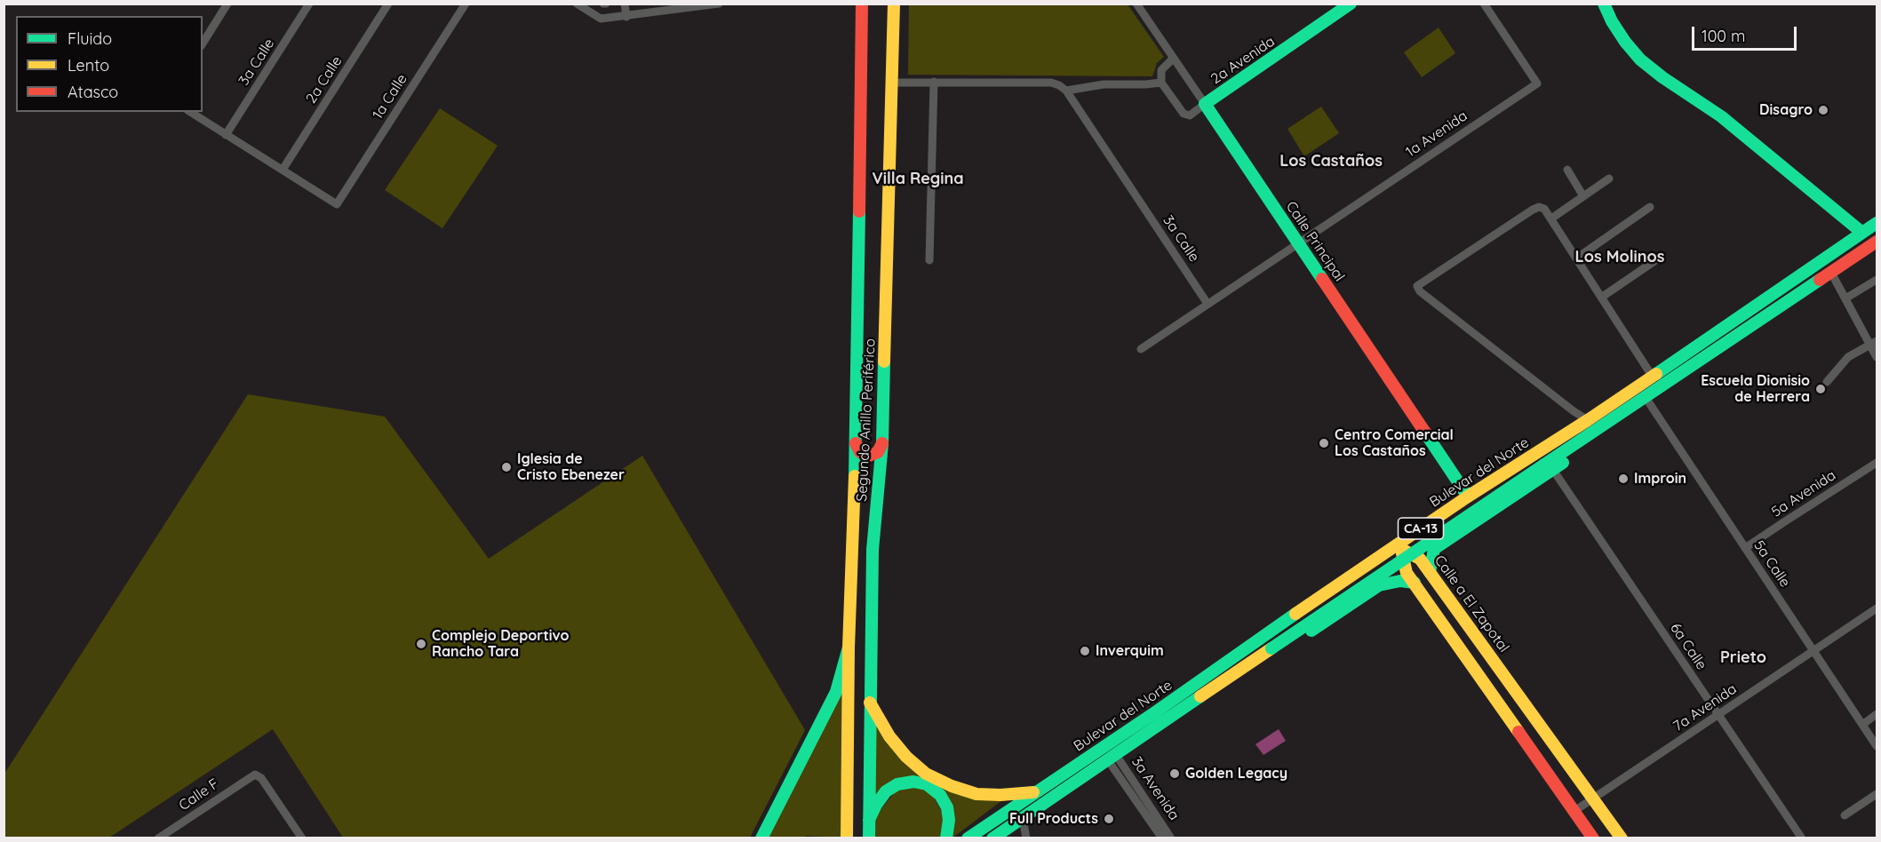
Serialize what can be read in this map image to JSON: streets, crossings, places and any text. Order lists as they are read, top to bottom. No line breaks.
{"streets":{"main road":["2a Avenida","Calle Principal","Segundo Anillo Periférico","Bulevar del Norte","CA-13","Calle a El Zapotal"],"street":["3a Calle","2a Calle","1a Calle","1a Avenida","5a Avenida","5a Calle","6a Calle","7a Avenida","3a Avenida","Calle F"]},"crossings":[["2a Avenida","Calle Principal"],["3a Calle","1a Avenida"],["2a Calle","1a Calle"],["1a Avenida","Calle Principal"],["Calle Principal","Bulevar del Norte"],["Bulevar del Norte","5a Calle"],["Bulevar del Norte","6a Calle"],["Bulevar del Norte","3a Avenida"],["5a Avenida","5a Calle"],["5a Calle","7a Avenida"],["Calle a El Zapotal","7a Avenida"],["6a Calle","7a Avenida"]],"districts":["Los Castaños","Villa Regina","Los Molinos","Prieto"],"places":["Disagro","Escuela Dionisio de Herrera","Centro Comercial Los Castaños","Iglesia de Cristo Ebenezer","Improin","Complejo Deportivo Rancho Tara","Inverquim","Golden Legacy","Full Products"],"legend":["Fluido","Lento","Atasco"],"scale_bar":"100 m"}
